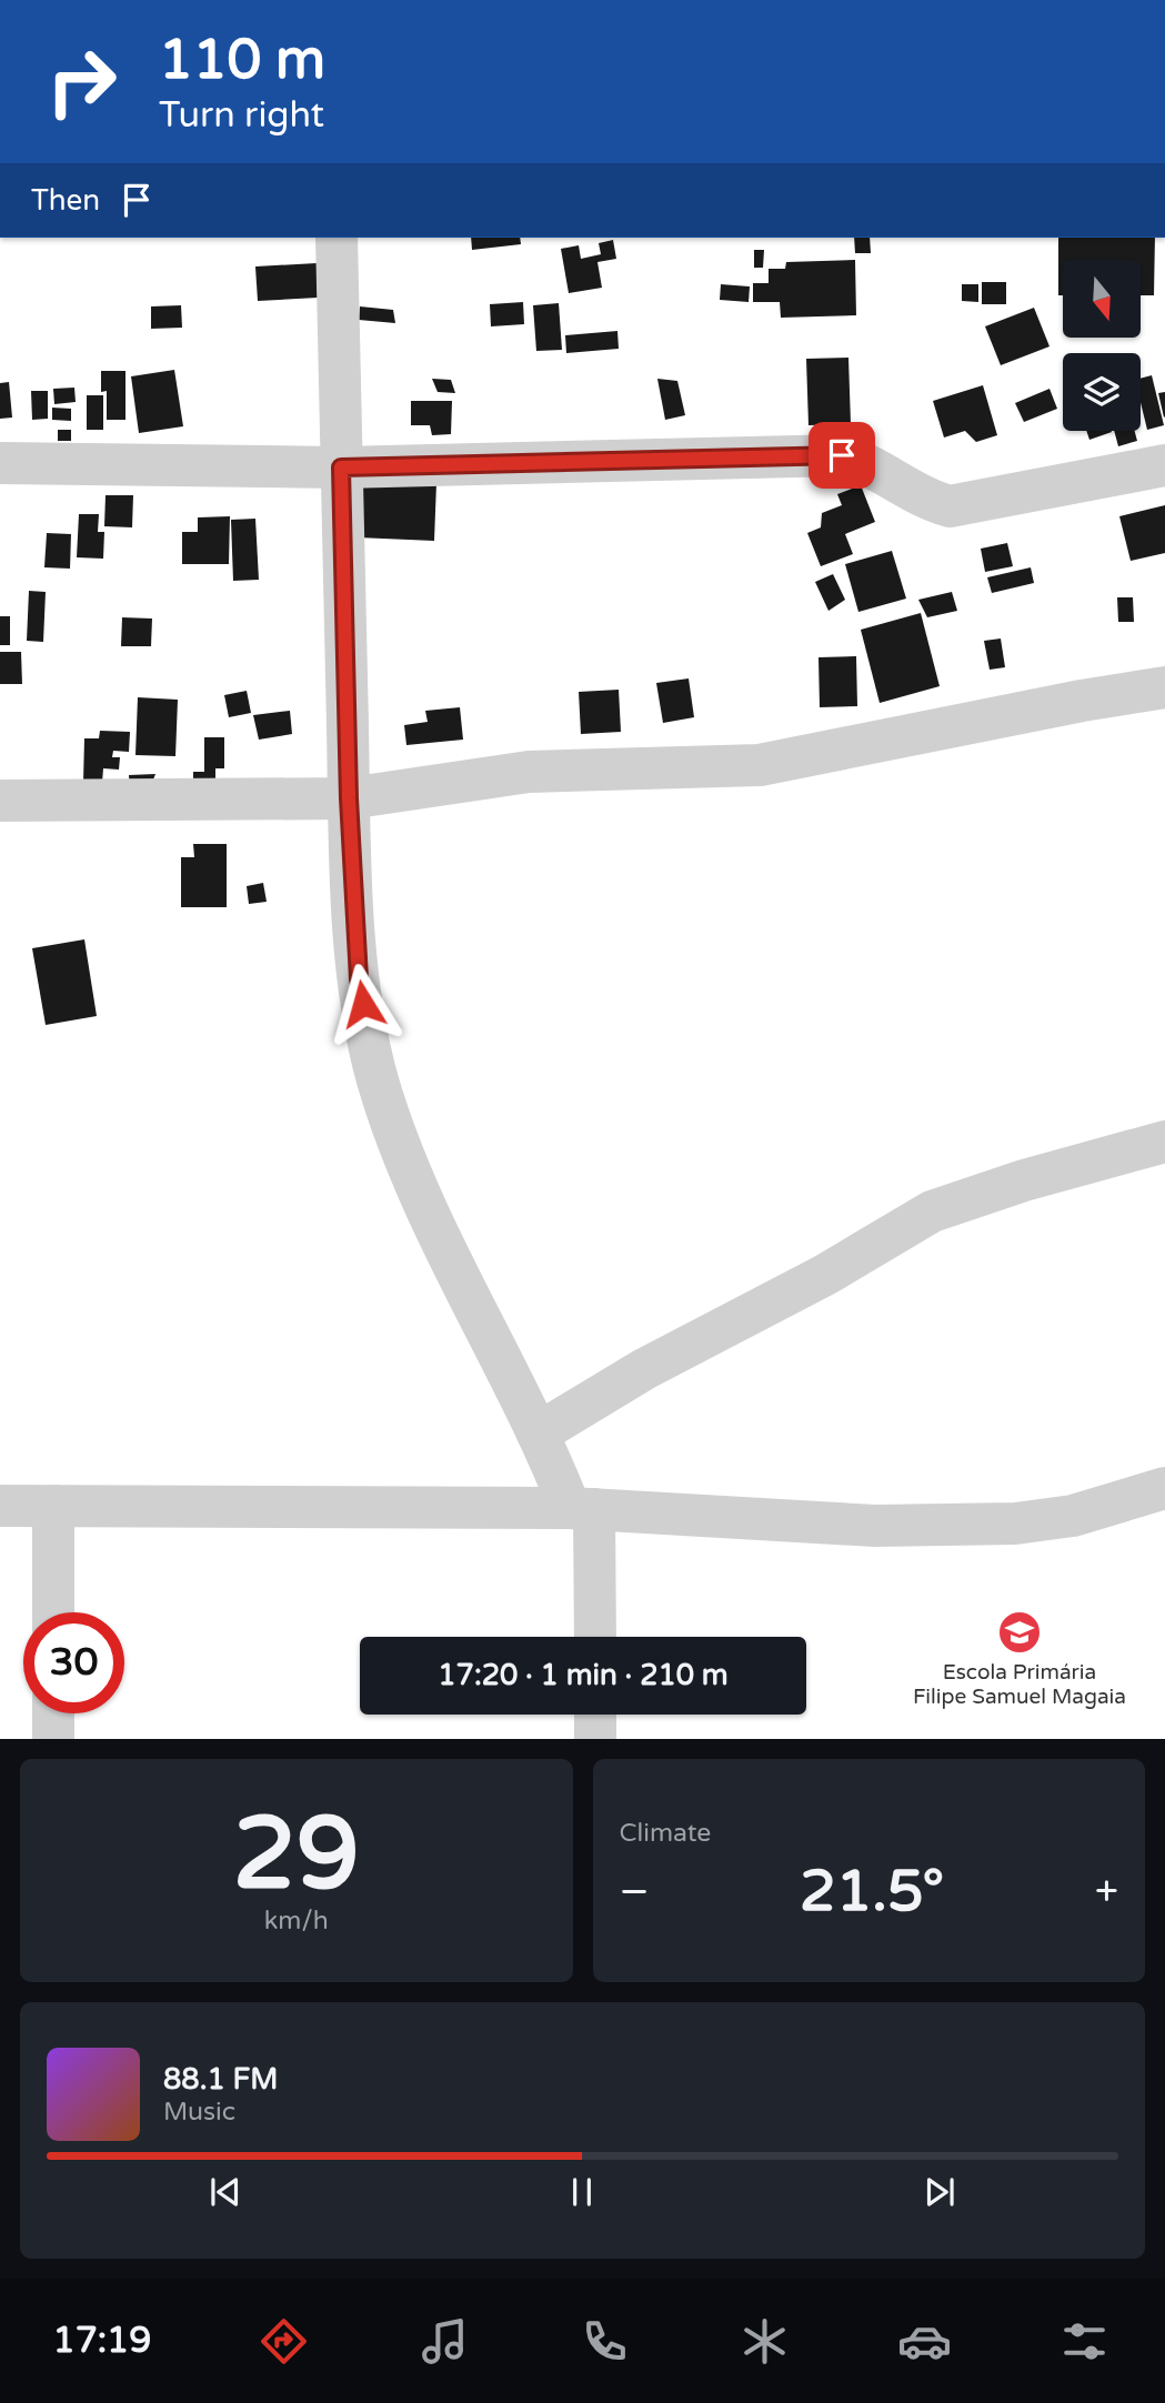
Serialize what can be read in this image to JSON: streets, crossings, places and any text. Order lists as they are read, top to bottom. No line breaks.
{"places":{"school or university":["Escola Primária Filipe Samuel Magaia"]},"north":"bottom","page":{"turn":["110 m","Turn right"],"then":"Then","limit":"30","trip":"17:20 · 1 min · 210 m","tile":[["29","km/h"],"Climate"],"heat":["−","21.5°","+"],"song":["88.1 FM","Music"],"tabs":"17:19"}}
